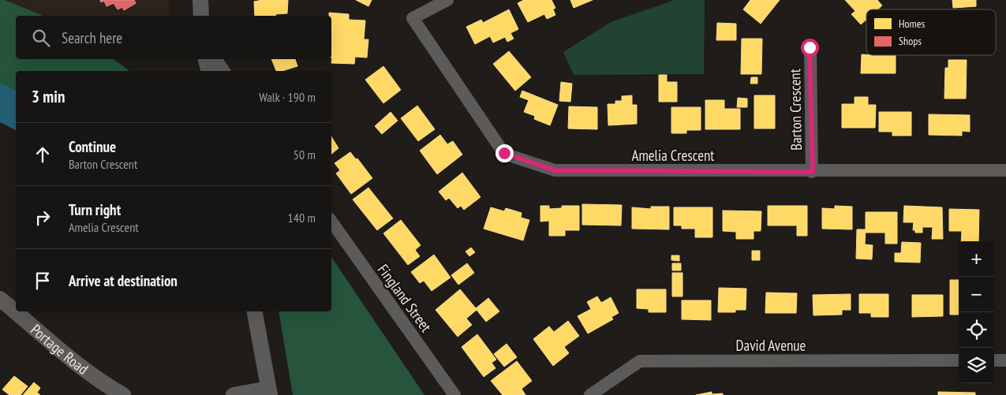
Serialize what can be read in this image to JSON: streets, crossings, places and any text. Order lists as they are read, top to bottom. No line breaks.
{"streets":{"street":["Barton Crescent","Amelia Crescent","Fingland Street","David Avenue","Portage Road"]},"crossings":[["Barton Crescent","Amelia Crescent"]],"legend":["Homes","Shops"],"page":{"search":"Search here","heading":["3 min","Walk · 190 m"],"list":[["Continue","Barton Crescent","50 m"],["Turn right","Amelia Crescent","140 m"],"Arrive at destination"],"map_buttons":["+","−"]}}
